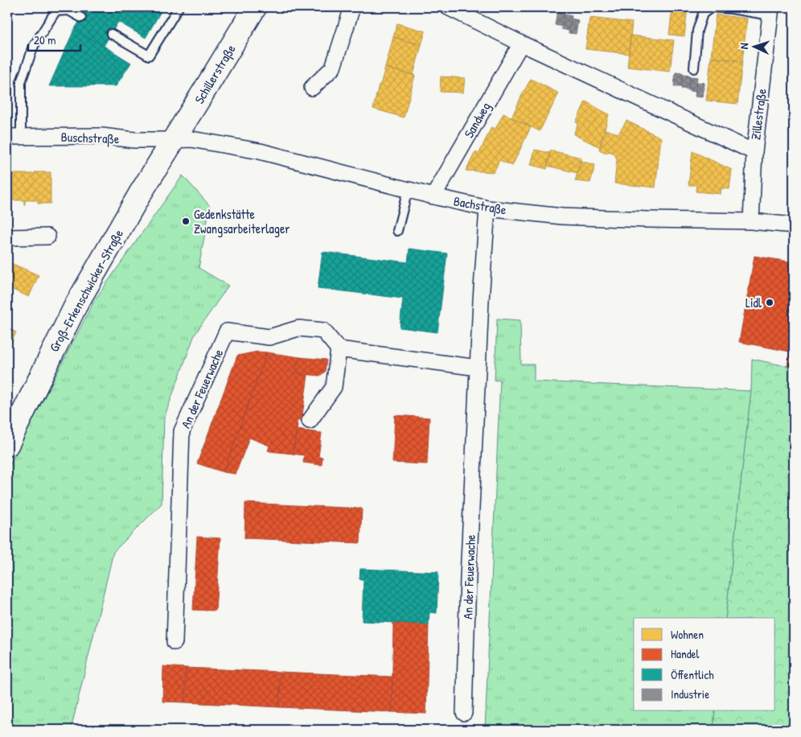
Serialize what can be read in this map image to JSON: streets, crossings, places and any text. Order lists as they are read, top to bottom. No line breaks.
{"streets":{"main road":["Schillerstraße","Groß-Erkenschwicker-Straße"],"street":["Zillestraße","Sandweg","Buschstraße","Bachstraße","An der Feuerwache"]},"crossings":[["Schillerstraße","Buschstraße"],["Schillerstraße","Bachstraße"],["Schillerstraße","Groß-Erkenschwicker-Straße"],["Zillestraße","Bachstraße"],["Sandweg","Bachstraße"],["Buschstraße","Bachstraße"],["Buschstraße","Groß-Erkenschwicker-Straße"],["Bachstraße","Groß-Erkenschwicker-Straße"],["Bachstraße","An der Feuerwache"]],"places":["Gedenkstätte Zwangsarbeiterlager","Lidl"],"legend":["Wohnen","Handel","Öffentlich","Industrie"],"scale_bar":"20 m","north":"left"}
